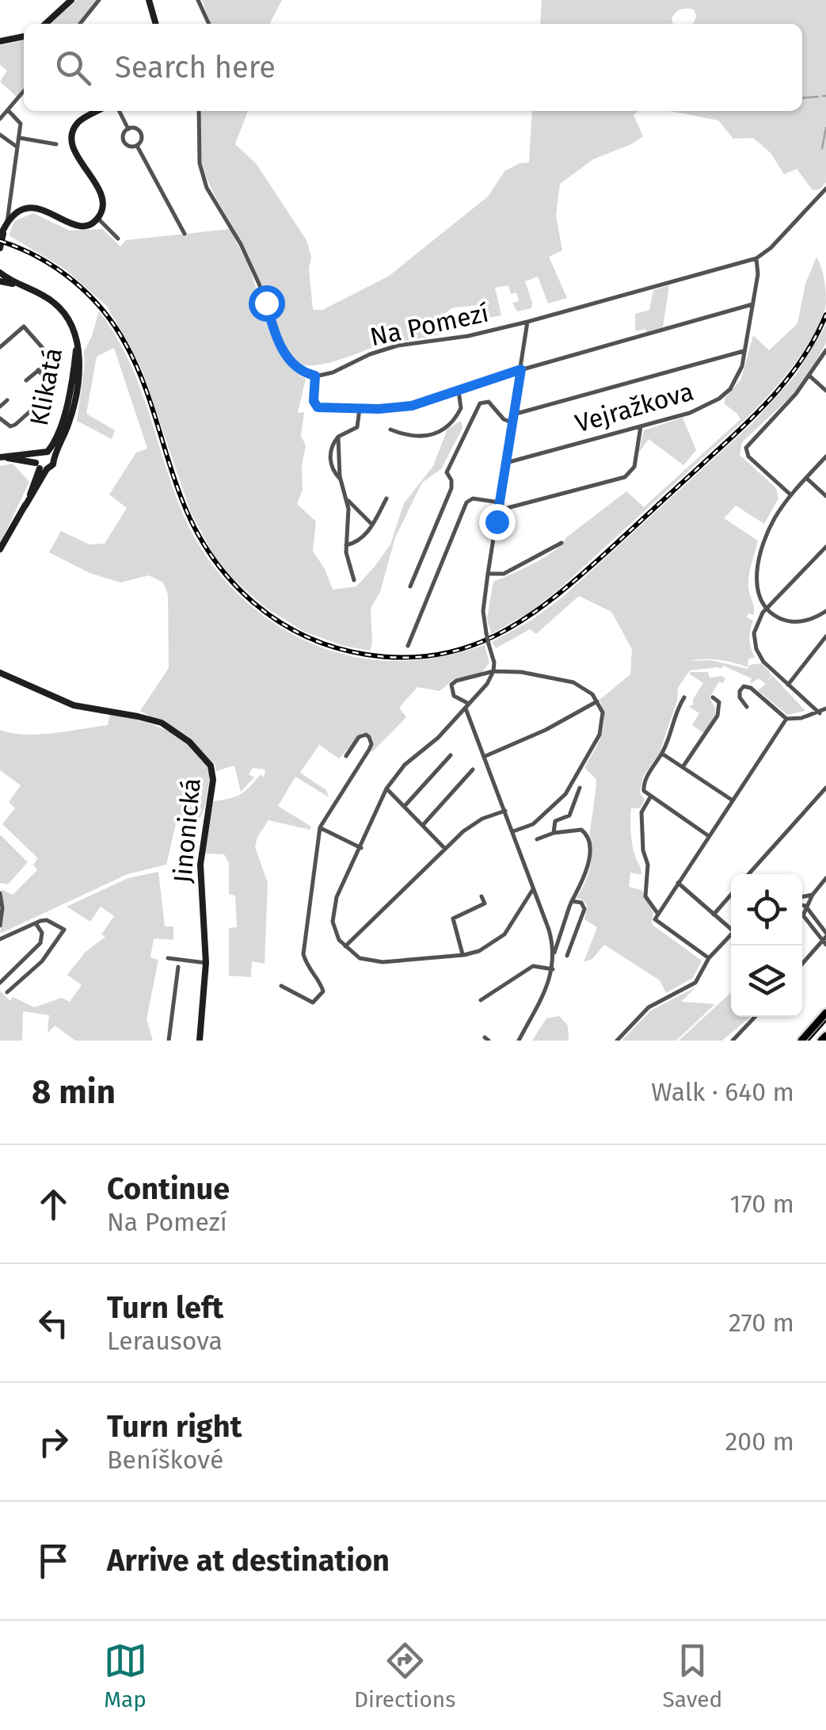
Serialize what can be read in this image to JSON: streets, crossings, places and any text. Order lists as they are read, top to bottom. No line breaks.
{"streets":{"street":["Na Pomezí","Klikatá","Vejražkova","Jinonická"]},"crossings":[["Na Pomezí","Vejražkova"]],"page":{"search":"Search here","heading":["8 min","Walk · 640 m"],"list":[["Continue","Na Pomezí","170 m"],["Turn left","Lerausova","270 m"],["Turn right","Beníškové","200 m"],"Arrive at destination"],"nav":["Map","Directions","Saved"]}}
